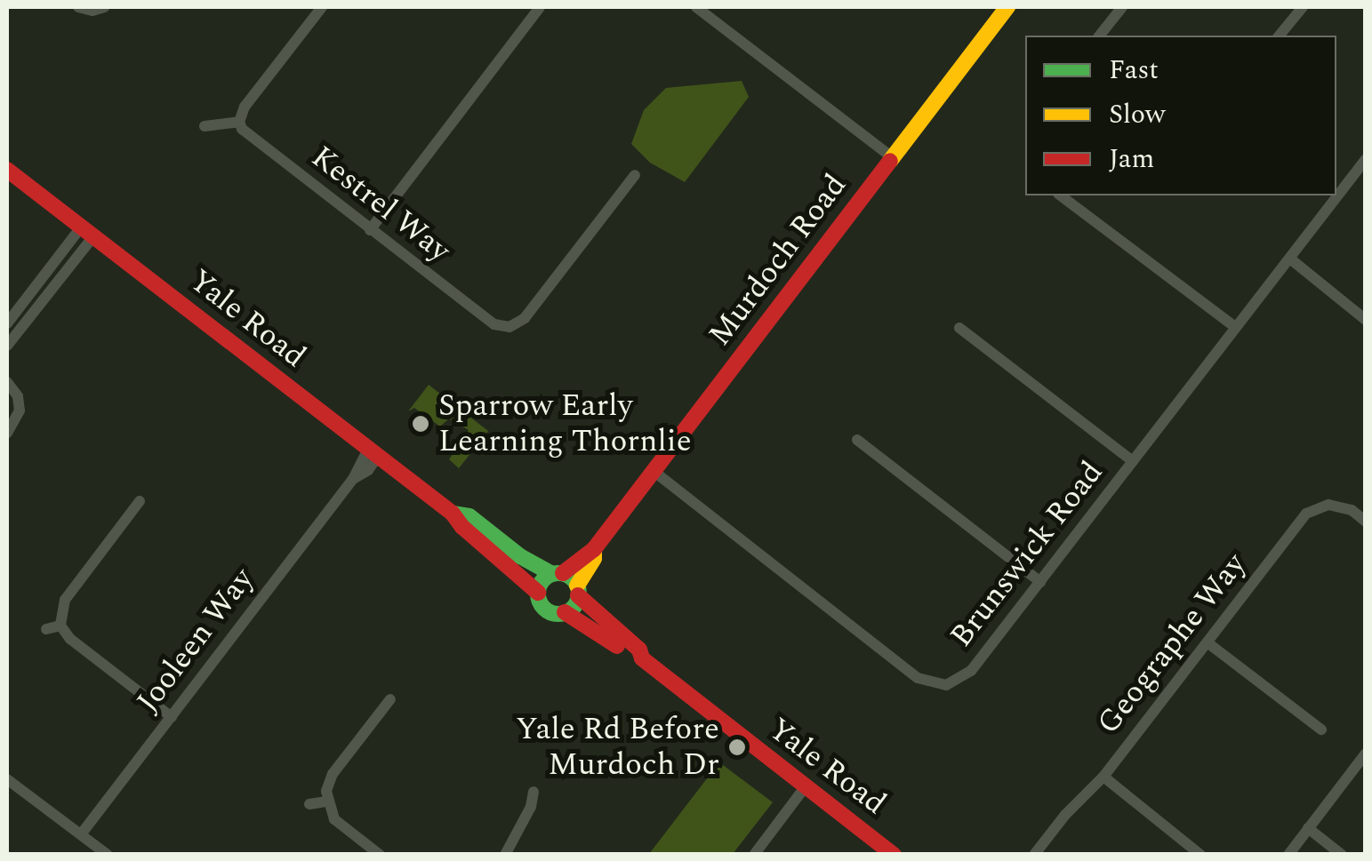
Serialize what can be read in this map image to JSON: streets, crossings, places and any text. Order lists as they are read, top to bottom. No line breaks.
{"streets":{"main road":["Murdoch Road","Yale Road"],"street":["Kestrel Way","Brunswick Road","Jooleen Way","Geographe Way"]},"crossings":[["Murdoch Road","Yale Road"],["Murdoch Road","Brunswick Road"],["Yale Road","Jooleen Way"]],"places":["Sparrow Early Learning Thornlie","Yale Rd Before Murdoch Dr"],"legend":["Fast","Slow","Jam"]}
